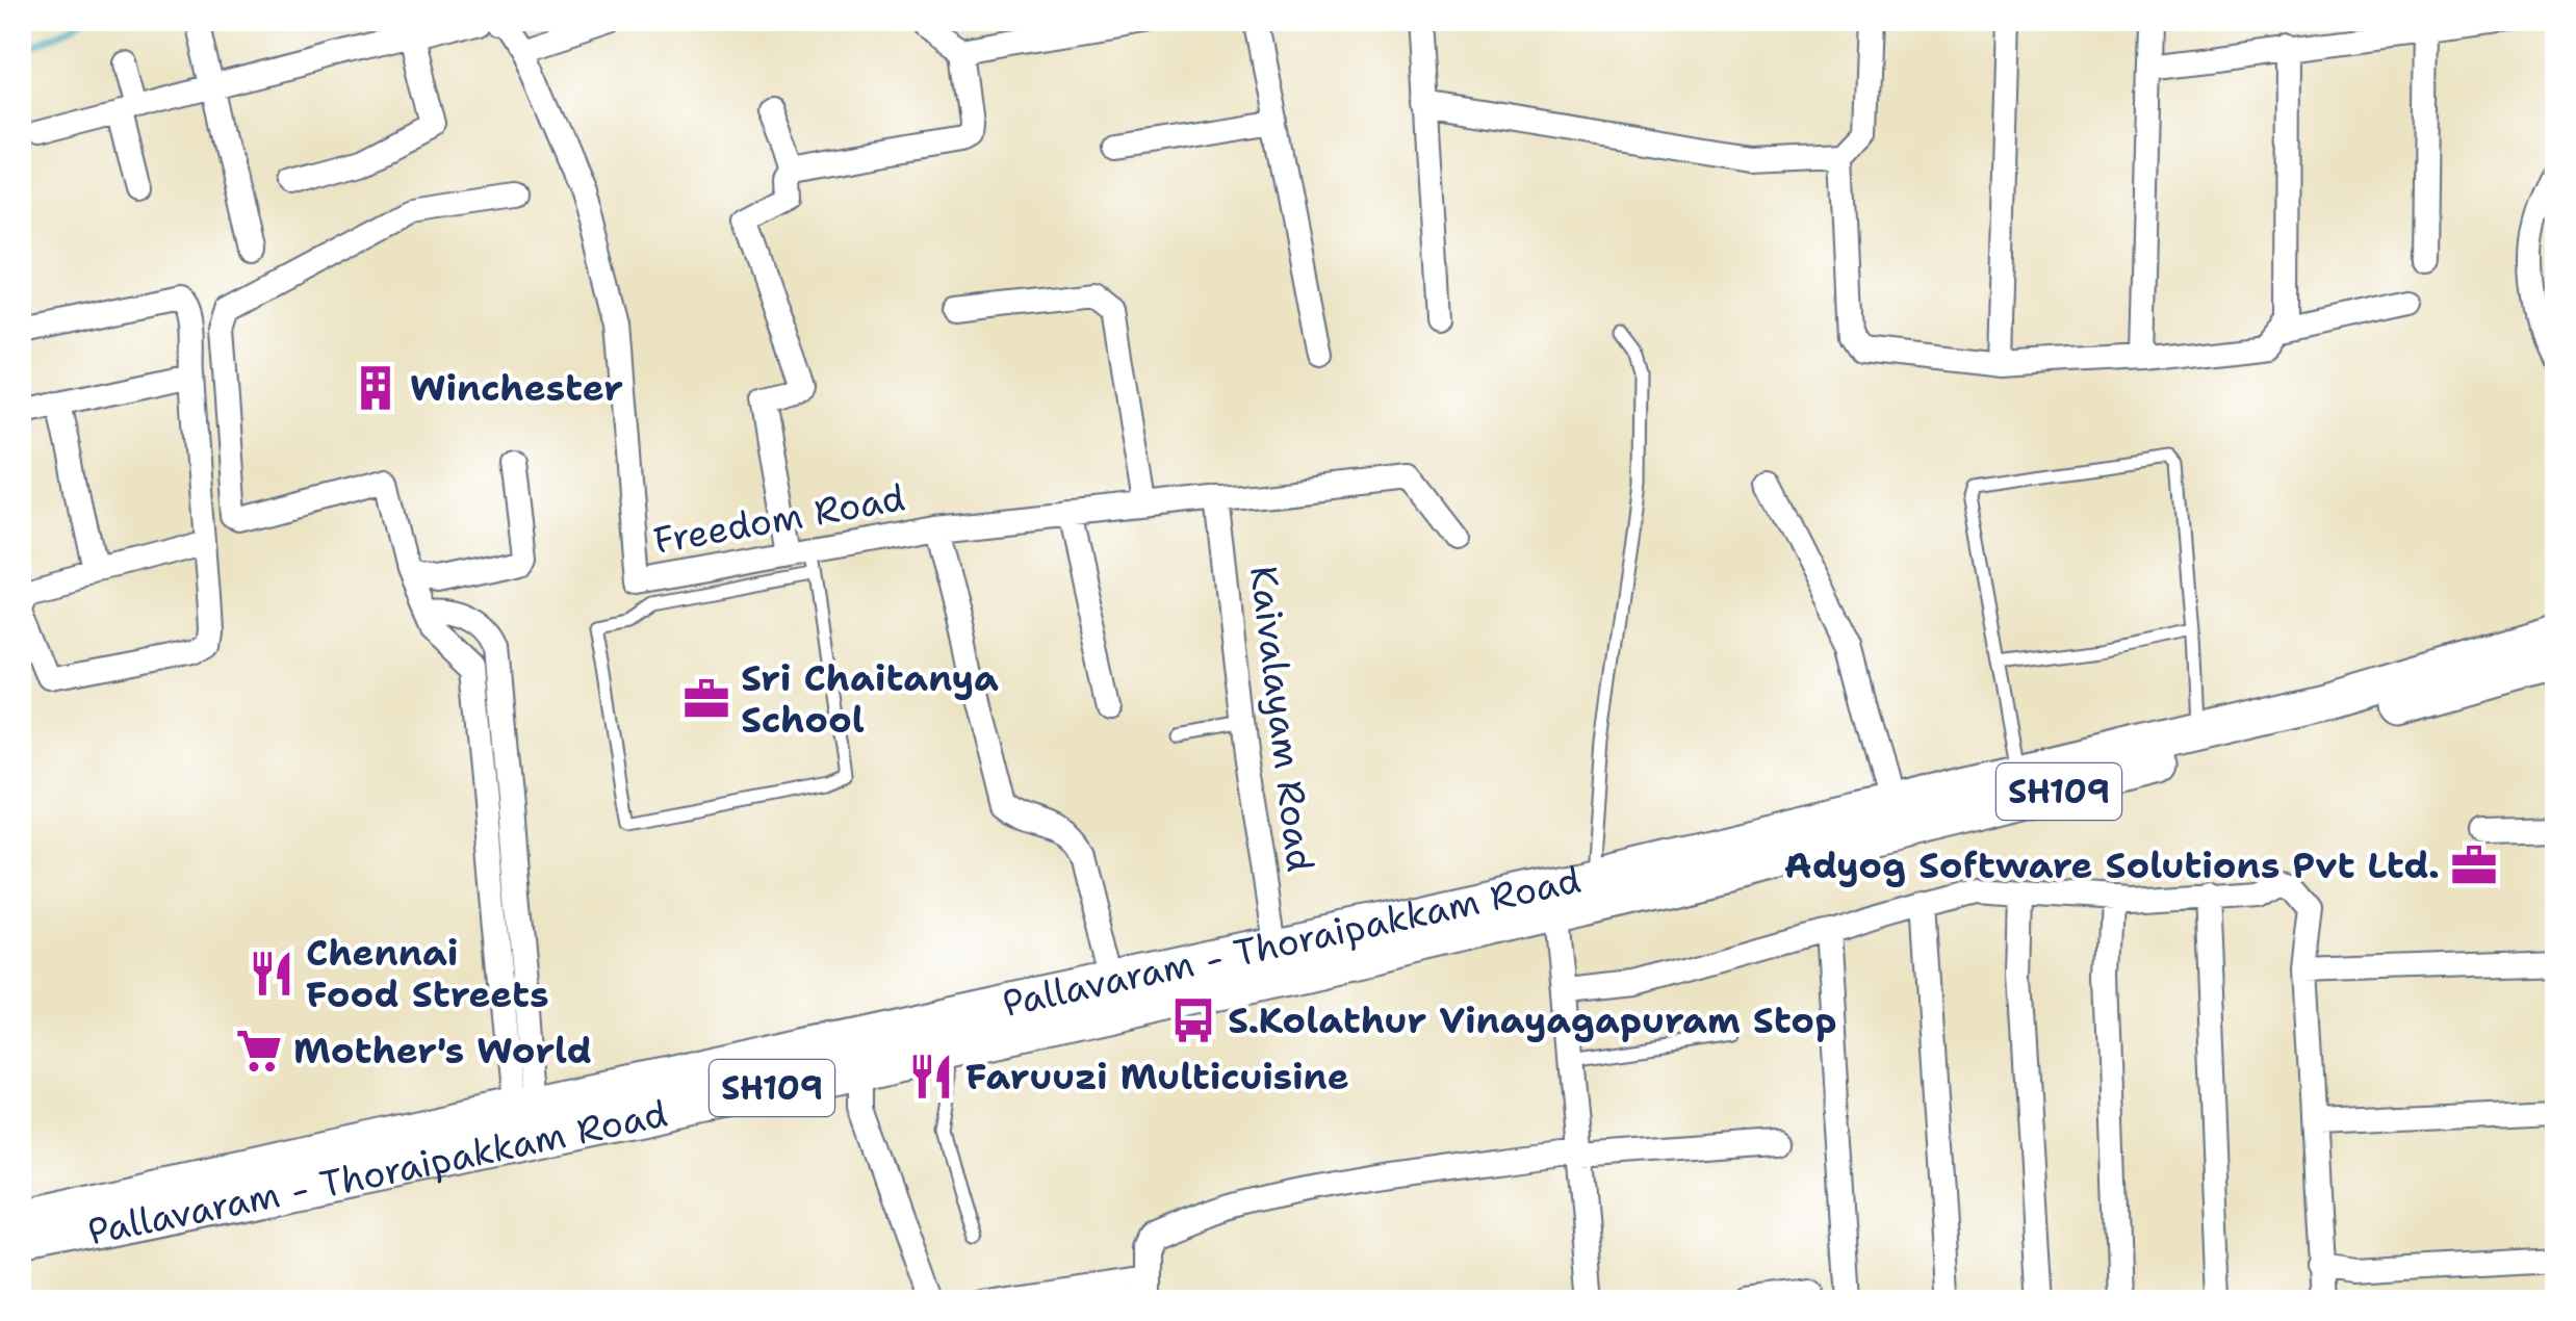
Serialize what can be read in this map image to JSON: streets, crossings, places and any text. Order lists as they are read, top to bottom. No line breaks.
{"streets":{"main road":["SH109","Pallavaram - Thoraipakkam Road"],"street":["Freedom Road","Kaivalayam Road"]},"crossings":[["Freedom Road","Kaivalayam Road"],["Kaivalayam Road","Pallavaram - Thoraipakkam Road"]],"places":{"building":["Winchester"],"office":["Sri Chaitanya School","Adyog Software Solutions Pvt Ltd."],"restaurant":["Chennai Food Streets","Faruuzi Multicuisine"],"bus stop":["S.Kolathur Vinayagapuram Stop"],"supermarket":["Mother's World"]}}
